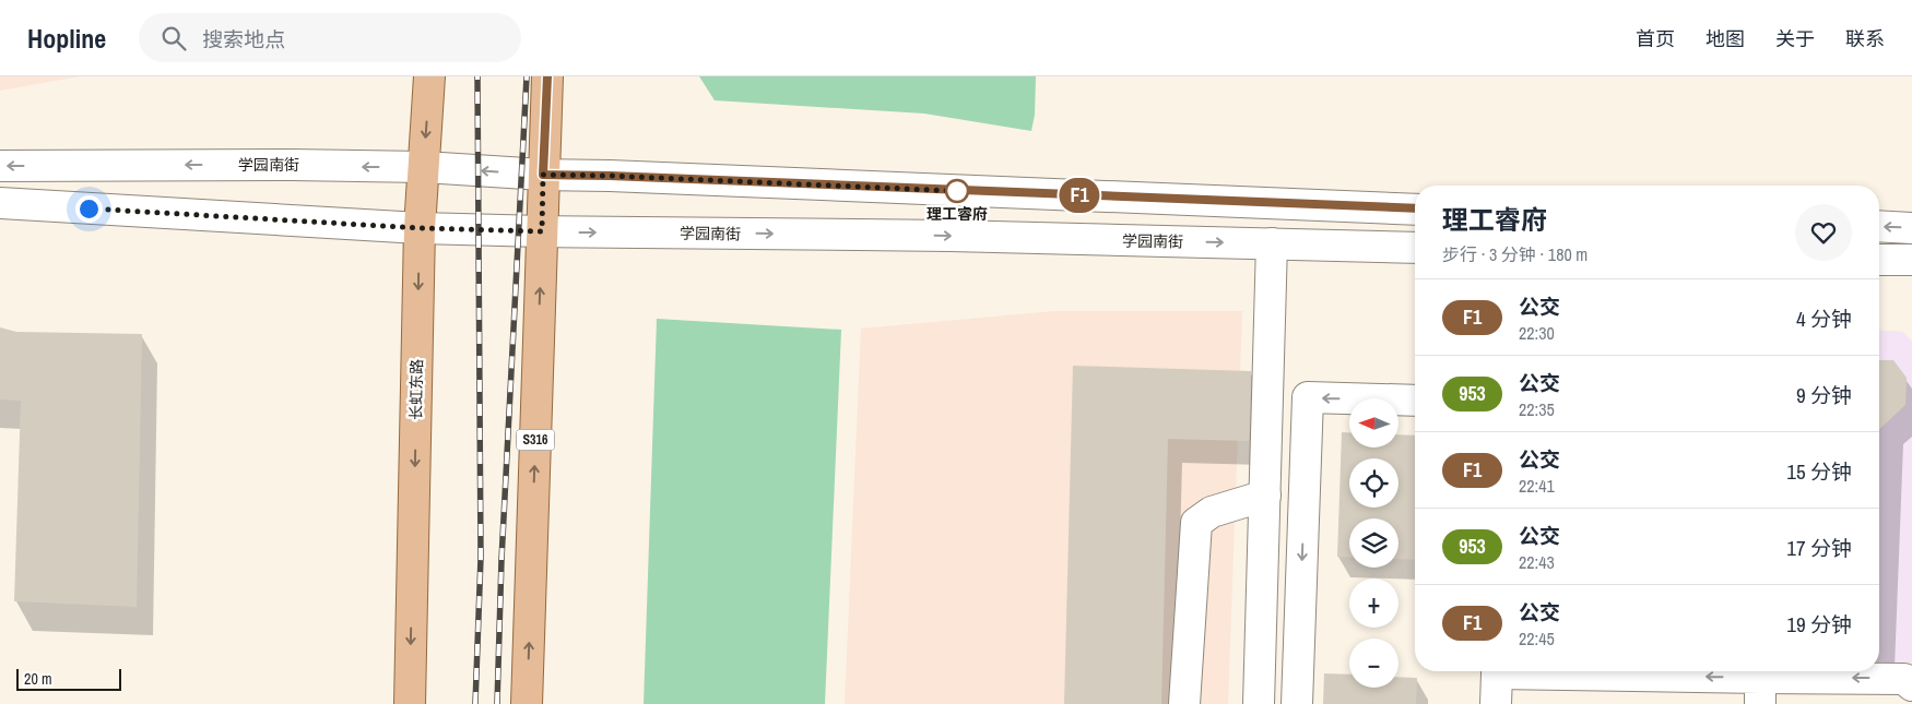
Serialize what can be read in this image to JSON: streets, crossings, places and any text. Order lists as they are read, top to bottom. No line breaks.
{"streets":{"main road":["长虹东路","S316"],"street":["学园南街"]},"crossings":[["学园南街","长虹东路"],["学园南街","S316"]],"places":["理工睿府"],"lines":["bus line F1"],"scale_bar":"20 m","north":"left","page":{"header":"Hopline","search":"搜索地点","nav":["首页","地图","关于","联系"],"on_map":"F1","heading":["理工睿府","步行 · 3 分钟 · 180 m"],"list":[{"mark":"F1","name":"公交","note":"22:30","value":"4 分钟"},{"mark":"953","name":"公交","note":"22:35","value":"9 分钟"},{"mark":"F1","name":"公交","note":"22:41","value":"15 分钟"},{"mark":"953","name":"公交","note":"22:43","value":"17 分钟"},{"mark":"F1","name":"公交","note":"22:45","value":"19 分钟"}],"map_buttons":["+","−"],"scale":"20 m"}}
